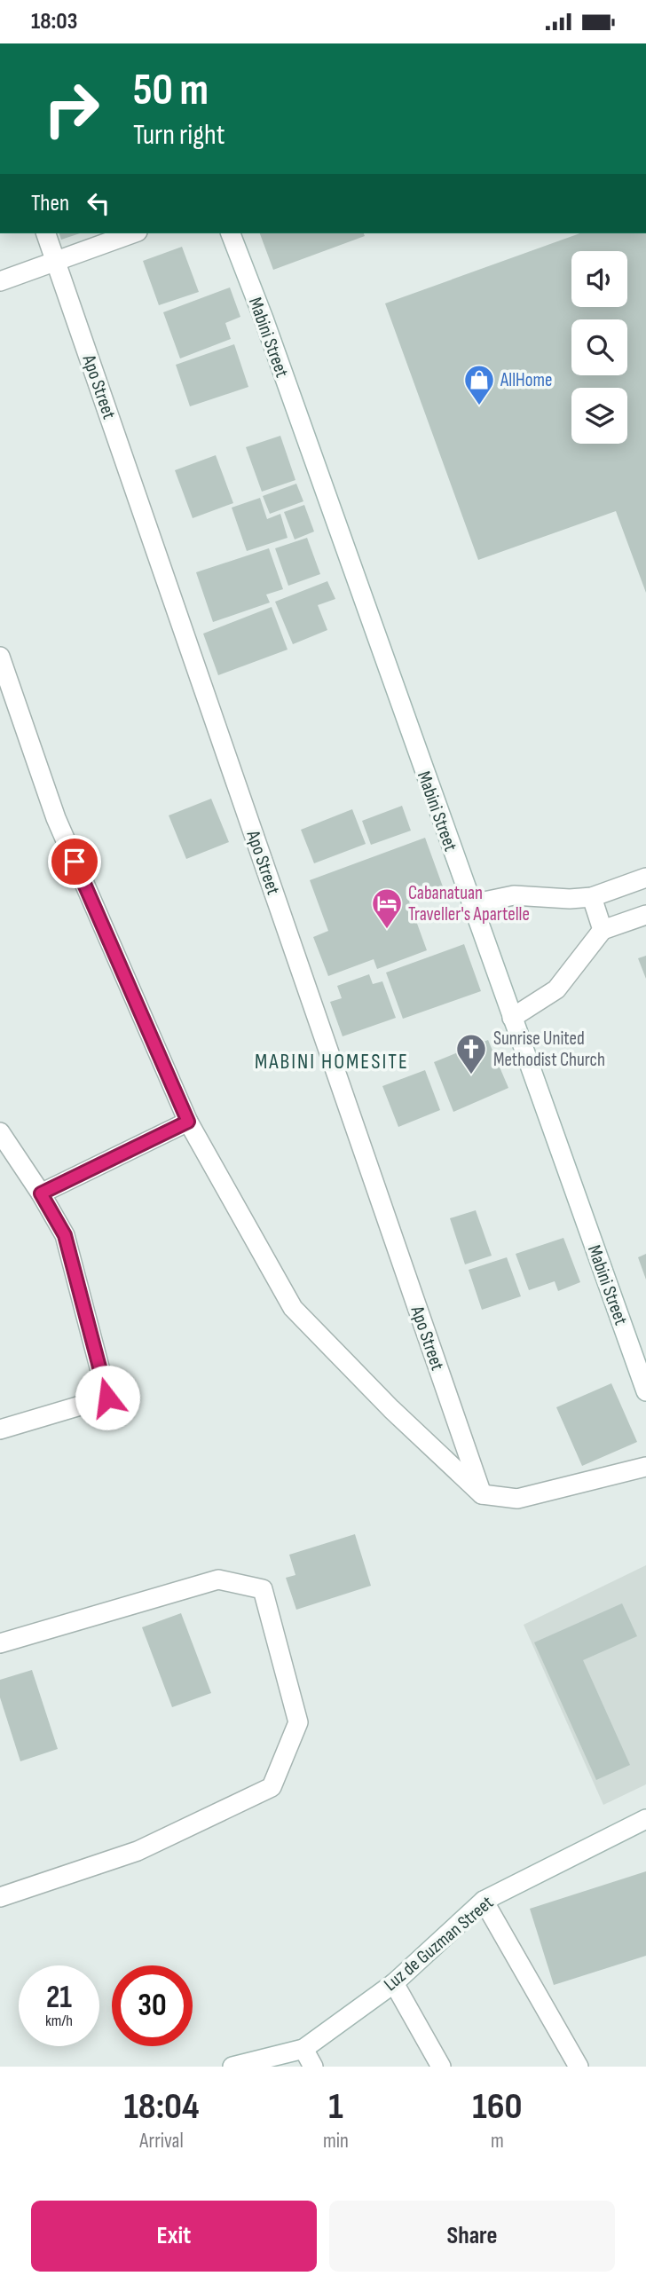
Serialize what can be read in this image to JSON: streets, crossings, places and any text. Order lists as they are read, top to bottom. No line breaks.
{"streets":{"street":["Mabini Street","Apo Street","Luz de Guzman Street"]},"districts":["MABINI HOMESITE"],"places":{"shop":["AllHome"],"hotel":["Cabanatuan Traveller's Apartelle"],"church":["Sunrise United Methodist Church"]},"page":{"status":"18:03","turn":["50 m","Turn right"],"then":"Then","speed":"21 km/h","limit":"30","eta":["18:04","Arrival","1","min","160","m"],"buttons":["Exit","Share"]}}
